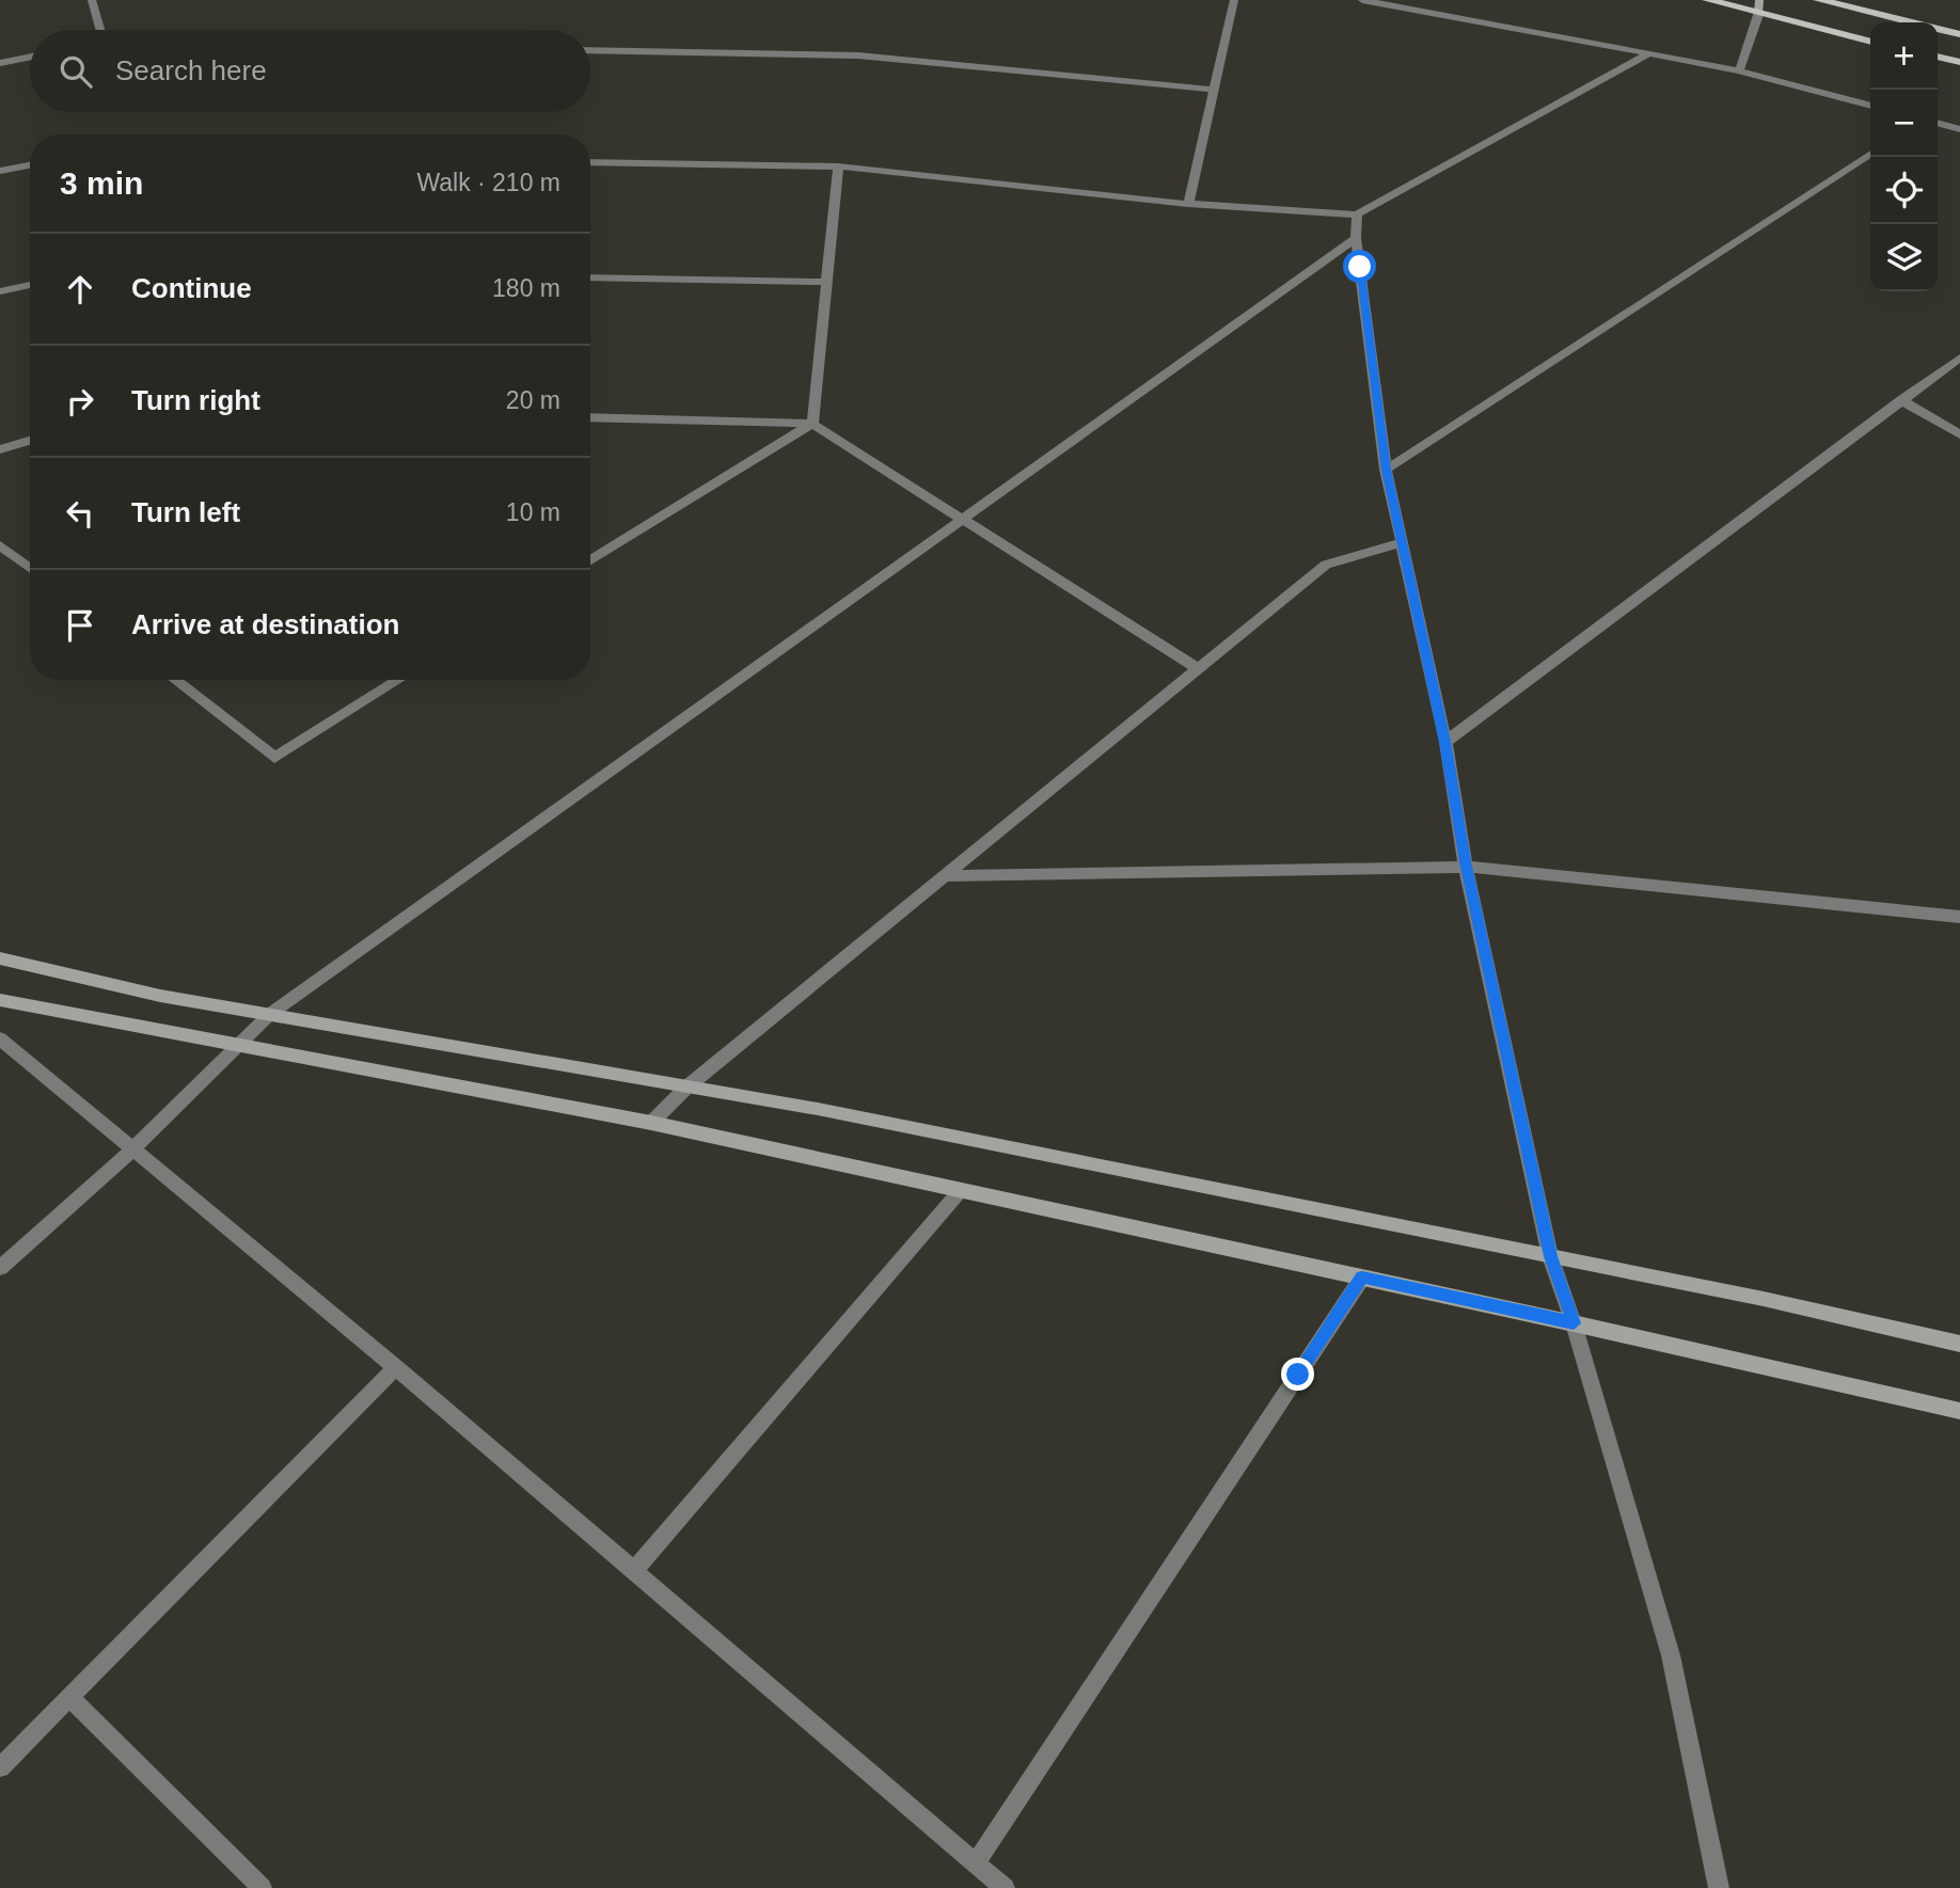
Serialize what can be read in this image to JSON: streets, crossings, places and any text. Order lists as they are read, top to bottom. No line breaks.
{"page":{"map_buttons":["+","−"],"search":"Search here","heading":["3 min","Walk · 210 m"],"list":[["Continue","180 m"],["Turn right","20 m"],["Turn left","10 m"],"Arrive at destination"]}}
